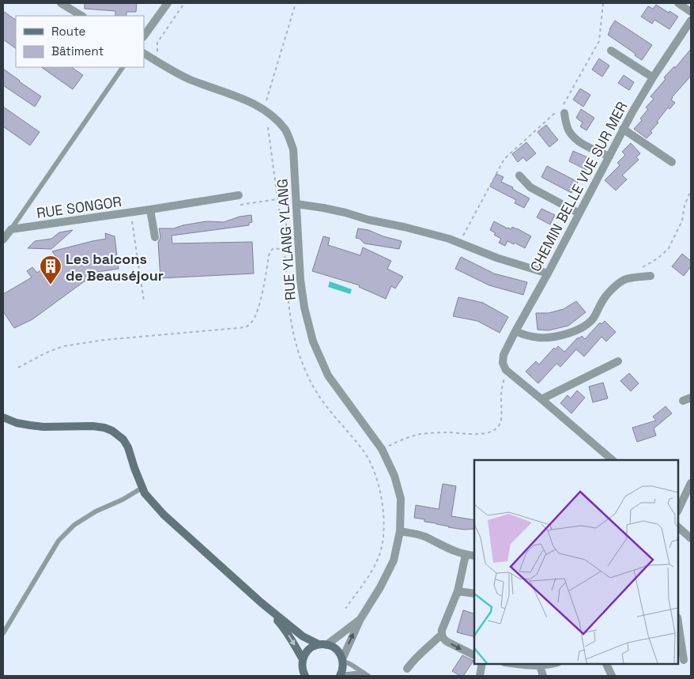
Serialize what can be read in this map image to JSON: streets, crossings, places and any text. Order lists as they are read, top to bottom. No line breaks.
{"streets":{"street":["CHEMIN BELLE VUE SUR MER","RUE SONGOR","RUE YLANG YLANG"]},"places":{"building":["Les balcons de Beauséjour"]},"legend":["Route","Bâtiment"]}
